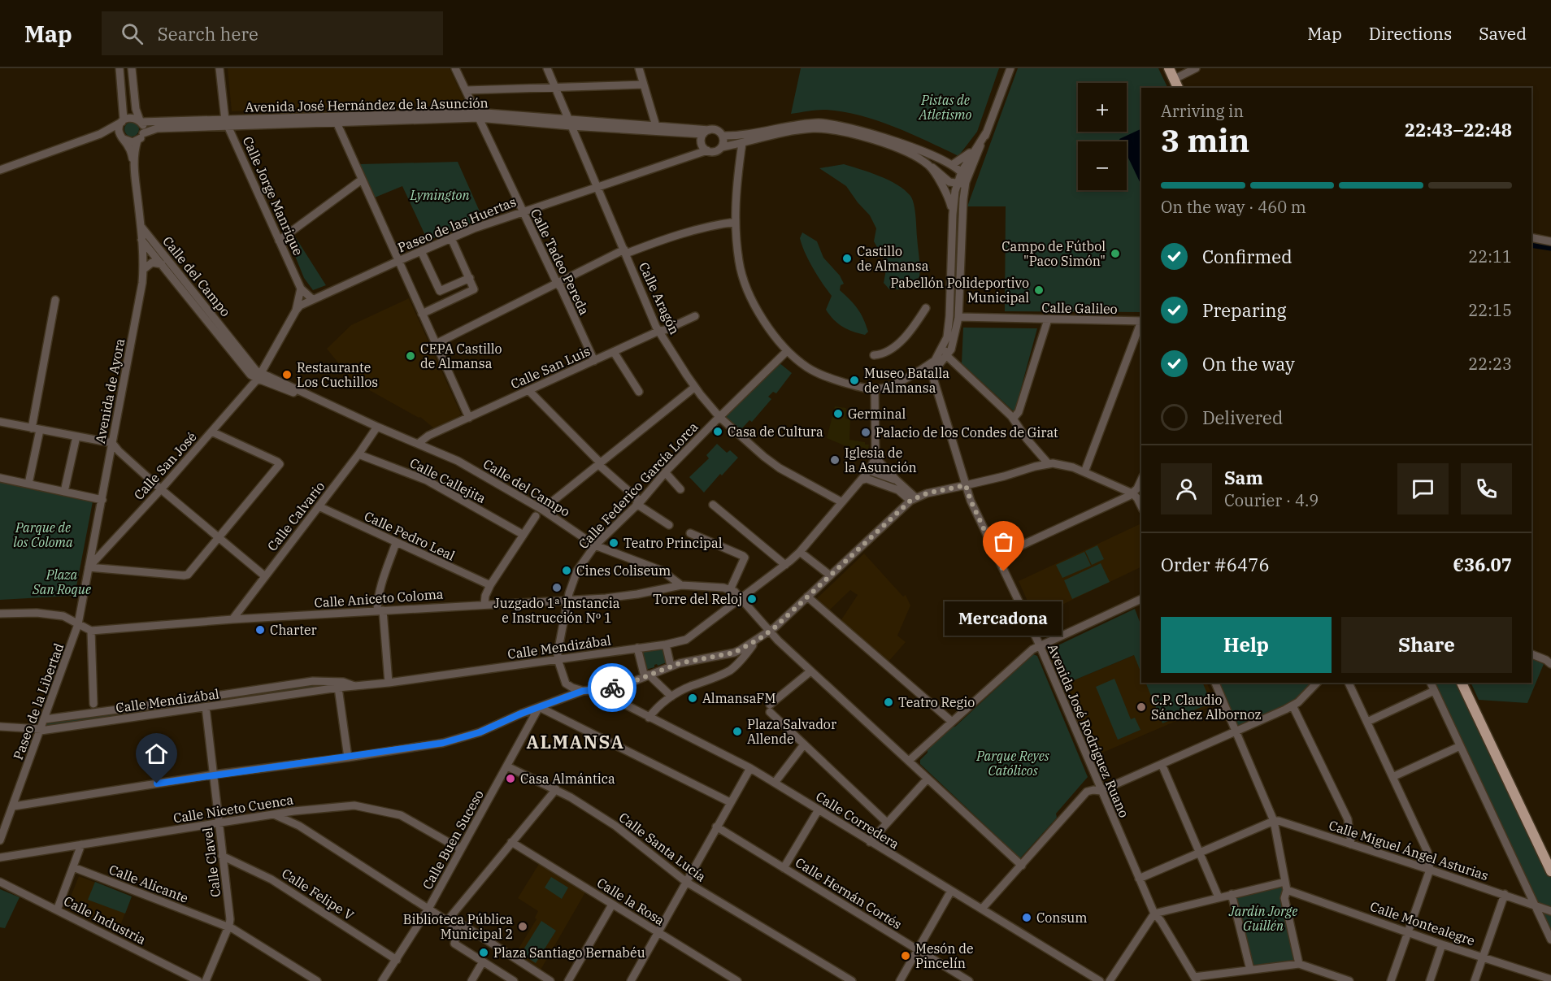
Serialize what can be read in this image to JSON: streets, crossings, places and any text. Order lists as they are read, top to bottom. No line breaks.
{"streets":{"street":["Avenida José Hernández de la Asunción","Calle Jorge Manrique","Paseo de las Huertas","Calle Tadeo Pereda","Calle del Campo","Calle Aragón","Calle Galileo","Calle San Luis","Avenida de Ayora","Calle San José","Calle Callejita","Calle Federico García Lorca","Calle Calvario","Calle Pedro Leal","Calle Aniceto Coloma","Calle Mendizábal","Paseo de la Libertad","Avenida José Rodríguez Ruano","Calle Niceto Cuenca","Calle Corredera","Calle Buen Suceso","Calle Santa Lucía","Calle Miguel Ángel Asturias","Calle Clavel","Calle Alicante","Calle Hernán Cortés","Calle Felipe V","Calle la Rosa","Calle Industria","Calle Montealegre"]},"crossings":[["Avenida José Hernández de la Asunción","Calle Jorge Manrique"],["Avenida José Hernández de la Asunción","Paseo de las Huertas"],["Avenida José Hernández de la Asunción","Calle Tadeo Pereda"],["Avenida José Hernández de la Asunción","Calle Aragón"],["Avenida José Hernández de la Asunción","Avenida de Ayora"],["Calle Jorge Manrique","Paseo de las Huertas"],["Paseo de las Huertas","Calle Tadeo Pereda"],["Paseo de las Huertas","Calle del Campo"],["Paseo de las Huertas","Calle Aragón"],["Paseo de las Huertas","Calle San José"],["Calle Tadeo Pereda","Calle San Luis"],["Calle del Campo","Calle San Luis"],["Calle del Campo","Avenida de Ayora"],["Calle del Campo","Calle San José"],["Calle del Campo","Calle Federico García Lorca"],["Calle del Campo","Calle Calvario"],["Calle del Campo","Calle Aniceto Coloma"],["Calle Aragón","Calle San Luis"],["Calle Aragón","Calle Federico García Lorca"],["Calle Aragón","Calle Mendizábal"],["Avenida de Ayora","Calle San José"],["Avenida de Ayora","Paseo de la Libertad"],["Calle Callejita","Calle Calvario"],["Calle Federico García Lorca","Calle Aniceto Coloma"],["Calle Federico García Lorca","Calle Mendizábal"],["Calle Calvario","Calle Pedro Leal"],["Calle Calvario","Calle Aniceto Coloma"],["Calle Mendizábal","Paseo de la Libertad"],["Calle Mendizábal","Calle Clavel"],["Calle Niceto Cuenca","Calle Buen Suceso"],["Calle Niceto Cuenca","Calle Clavel"],["Calle Buen Suceso","Calle Santa Lucía"],["Calle Buen Suceso","Calle Felipe V"],["Calle Clavel","Calle Alicante"],["Calle Clavel","Calle Felipe V"]],"districts":["ALMANSA"],"parks":["Pistas de Atletismo","Lymington","Parque de los Coloma","Plaza San Roque","Parque Reyes Católicos","Jardín Jorge Guillén"],"places":["Campo de Fútbol \"Paco Simón\"","Castillo de Almansa","Pabellón Polideportivo Municipal","CEPA Castillo de Almansa","Restaurante Los Cuchillos","Museo Batalla de Almansa","Germinal","Casa de Cultura","Palacio de los Condes de Girat","Iglesia de la Asunción","Teatro Principal","Cines Coliseum","Mercadona","Juzgado 1ª Instancia e Instrucción Nº 1","Torre del Reloj","Charter","AlmansaFM","Teatro Regio","C.P. Claudio Sánchez Albornoz","Plaza Salvador Allende","Casa Almántica","Consum","Biblioteca Pública Municipal 2","Plaza Santiago Bernabéu","Mesón de Pincelín"],"page":{"header":"Map","search":"Search here","nav":["Map","Directions","Saved"],"map_buttons":["+","−"],"heading":["3 min","Arriving in","22:43–22:48"],"panel":["Sam","Courier · 4.9","Order #6476","€36.07"],"bar":"On the way · 460 m","list":[["Confirmed","22:11"],["Preparing","22:15"],["On the way","22:23"],"Delivered"],"bubble":"Mercadona","buttons":["Help","Share"]}}
